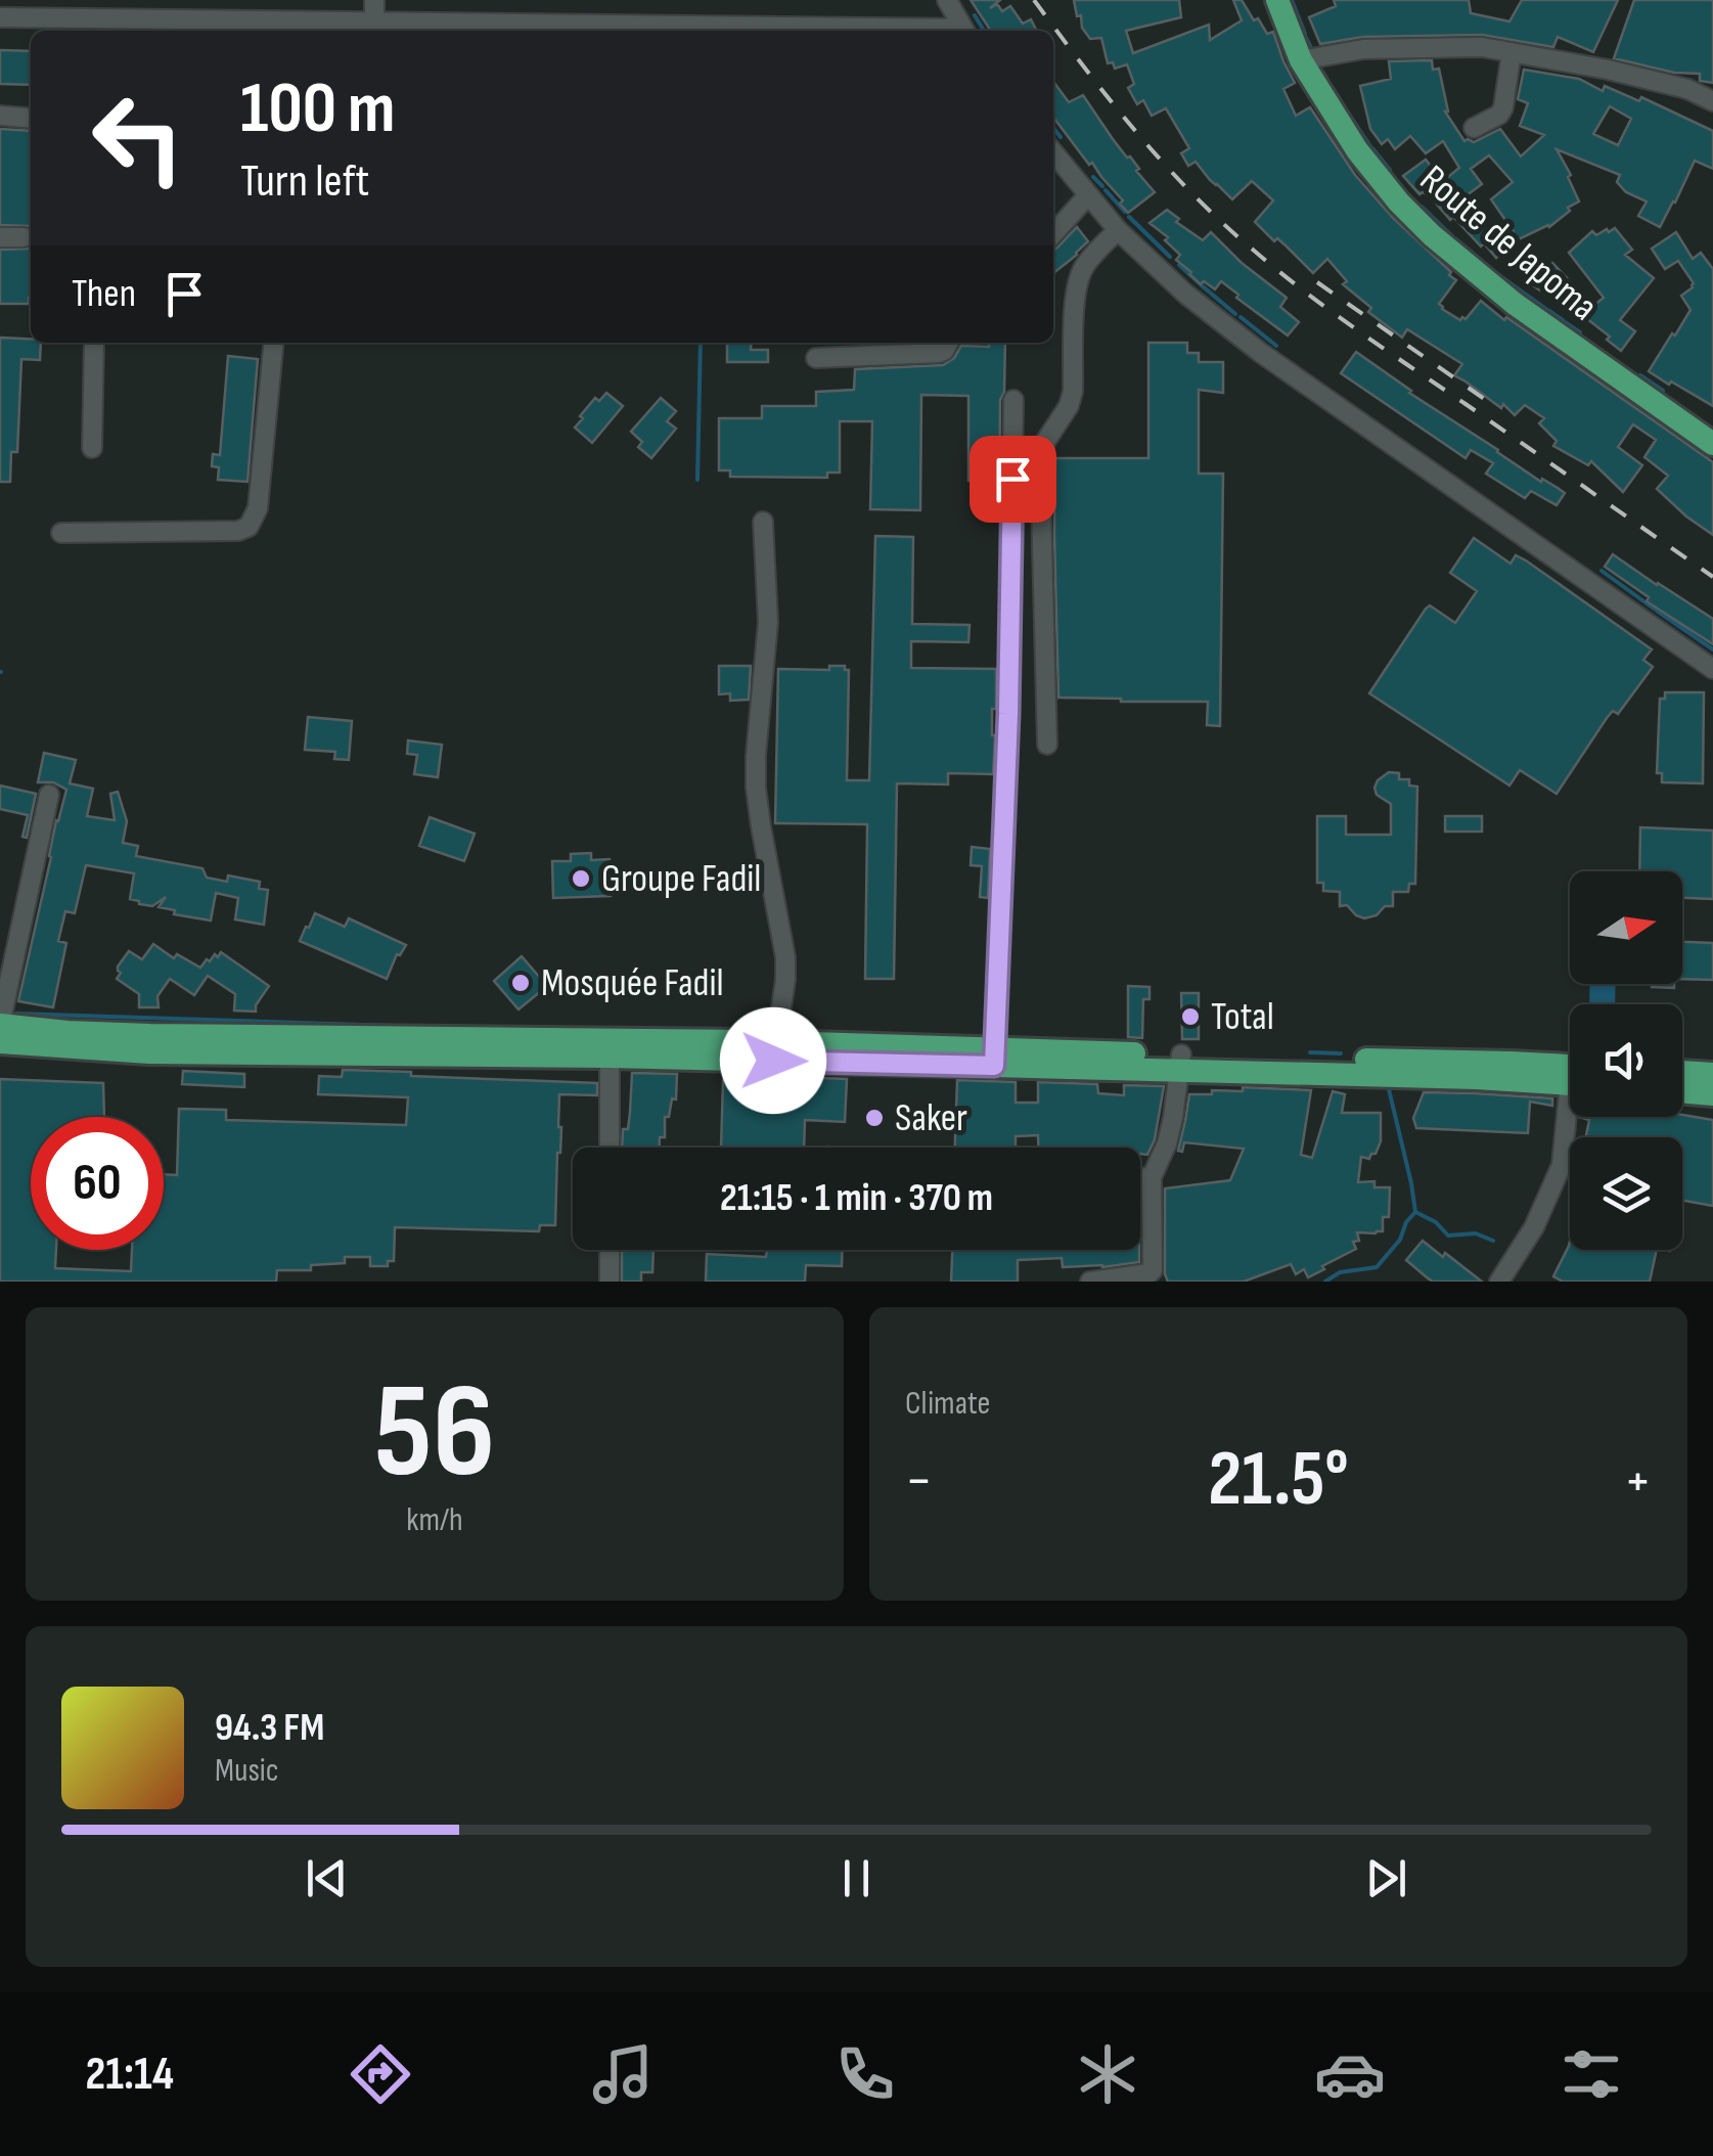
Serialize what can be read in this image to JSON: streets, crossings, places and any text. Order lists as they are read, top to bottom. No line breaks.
{"streets":{"main road":["Route de Japoma"]},"places":["Groupe Fadil","Mosquée Fadil","Total","Saker"],"north":"right","page":{"turn":["100 m","Turn left"],"then":"Then","limit":"60","trip":"21:15 · 1 min · 370 m","tile":[["56","km/h"],"Climate"],"heat":["−","21.5°","+"],"song":["94.3 FM","Music"],"tabs":"21:14"}}
